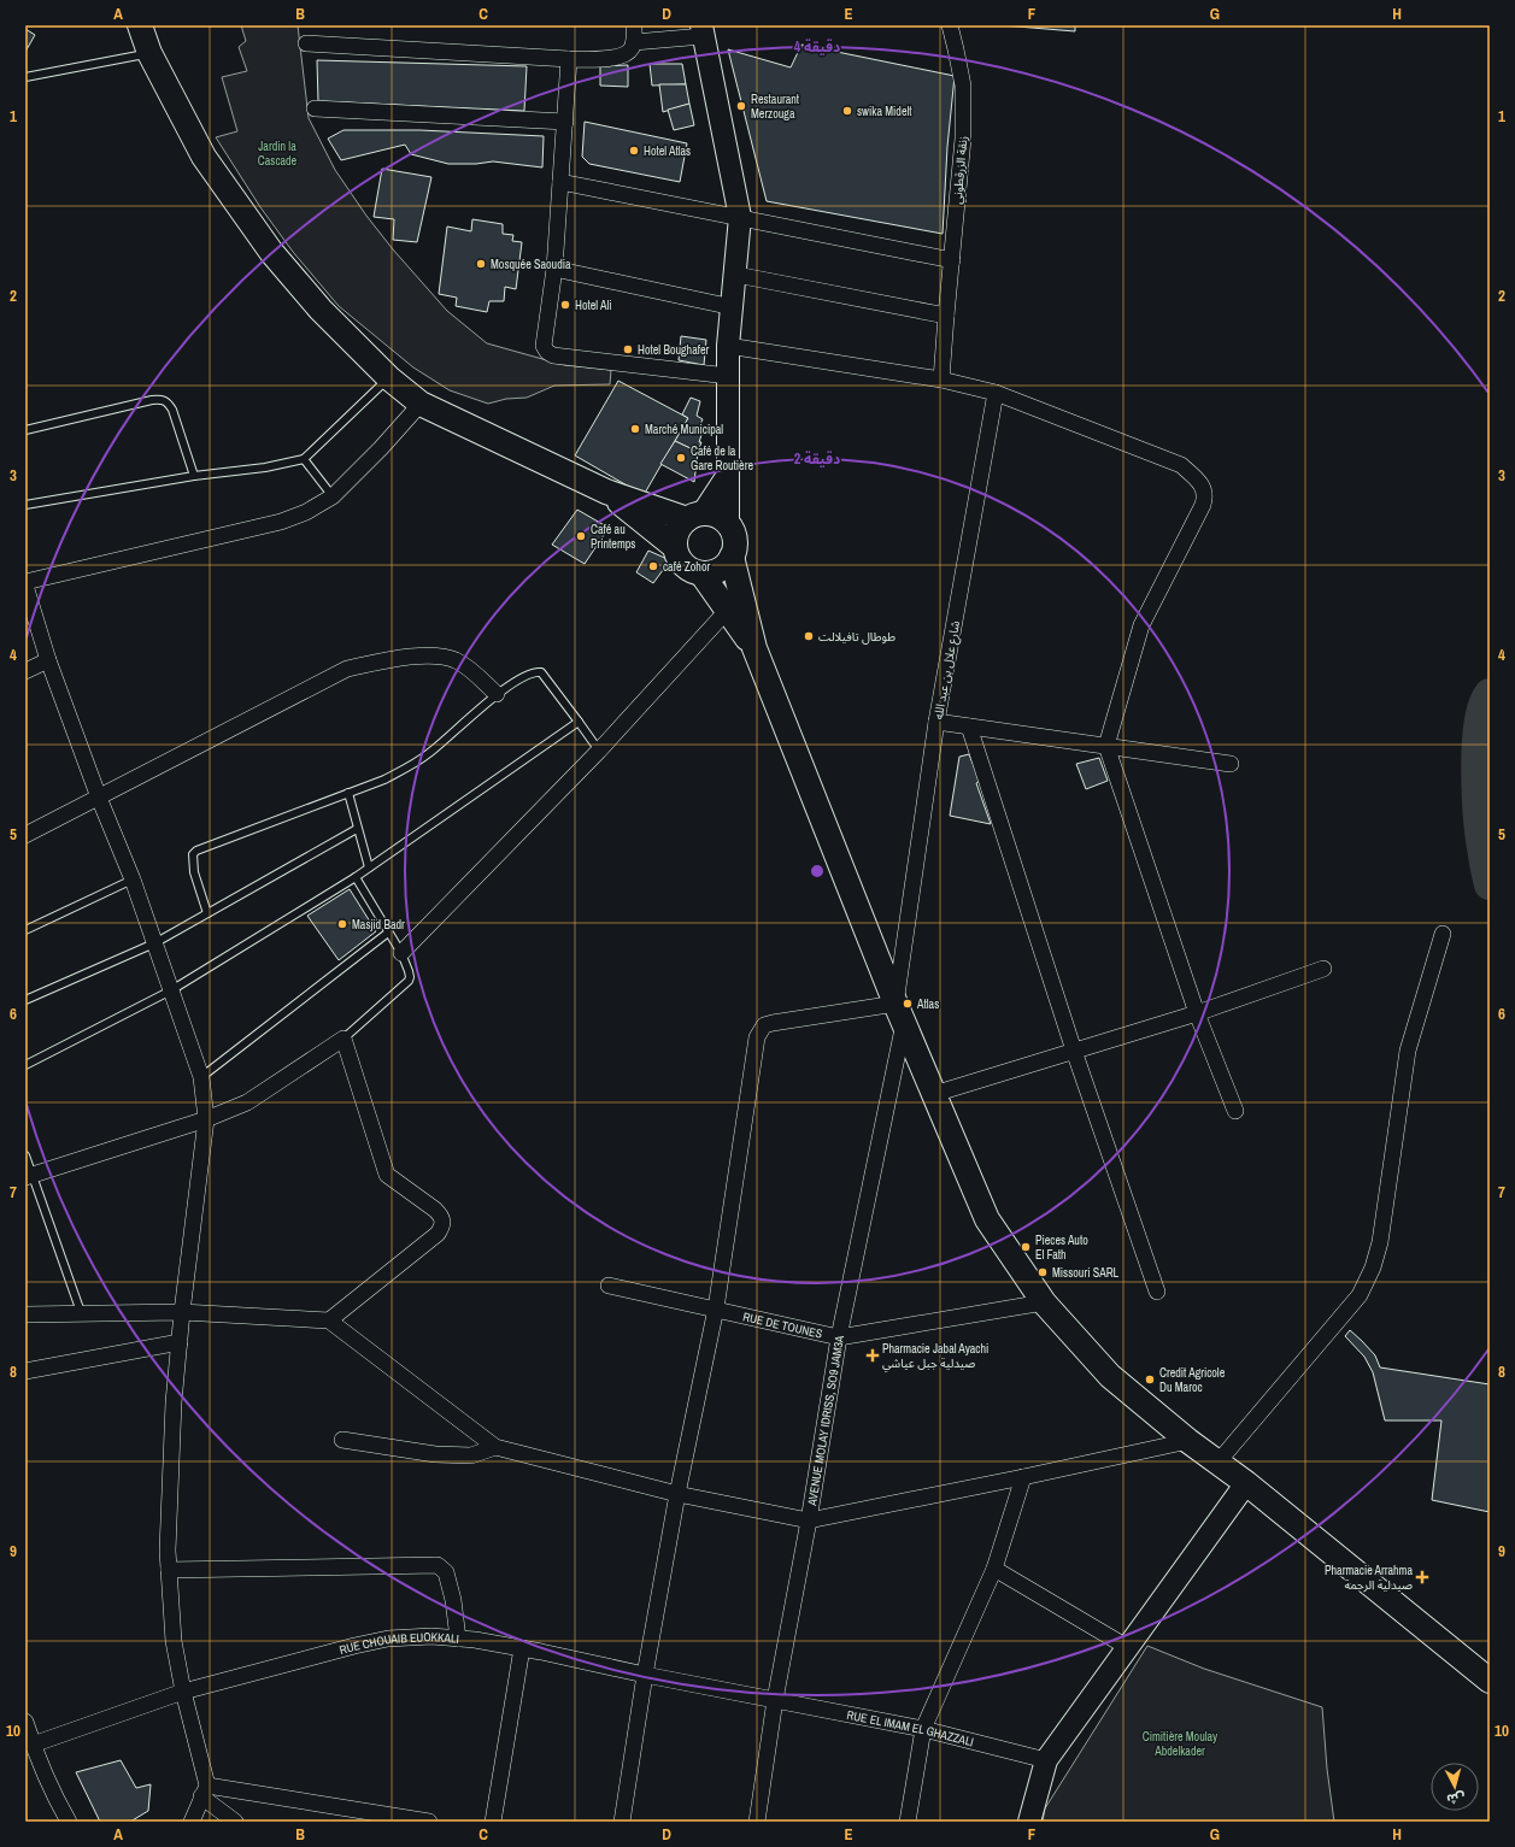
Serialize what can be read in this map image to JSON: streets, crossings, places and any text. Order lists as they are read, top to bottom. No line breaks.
{"streets":{"street":["زنقة الزرقطوني","شارع علال بن عبد الله","RUE DE TOUNES","AVENUE MOLAY IDRISS, SO9 JAM3A","RUE CHOUAIB EUOKKALI","RUE EL IMAM EL GHAZZALI"]},"crossings":[["شارع علال بن عبد الله","AVENUE MOLAY IDRISS, SO9 JAM3A"],["RUE DE TOUNES","AVENUE MOLAY IDRISS, SO9 JAM3A"],["AVENUE MOLAY IDRISS, SO9 JAM3A","RUE CHOUAIB EUOKKALI"],["AVENUE MOLAY IDRISS, SO9 JAM3A","RUE EL IMAM EL GHAZZALI"],["RUE CHOUAIB EUOKKALI","RUE EL IMAM EL GHAZZALI"]],"parks":["Jardin la Cascade","Cimitière Moulay Abdelkader"],"places":{"other":["Restaurant Merzouga","swika Midelt","Hotel Atlas","Mosquée Saoudia","Hotel Ali","Hotel Boughafer","Marché Municipal","Café de la Gare Routière","Café au Printemps","café Zohor","طوطال تافيلالت","Masjid Badr","Atlas","Pieces Auto El Fath","Missouri SARL","Credit Agricole Du Maroc"],"health":["Pharmacie Jabal Ayachi صيدلية جبل عياشي","Pharmacie Arrahma صيدلية الرحمة"]},"north":"bottom","grid":{"columns":["A","B","C","D","E","F","G","H"],"rows":["1","2","3","4","5","6","7","8","9","10"]},"rings":["4 دقيقة","2 دقيقة"]}
